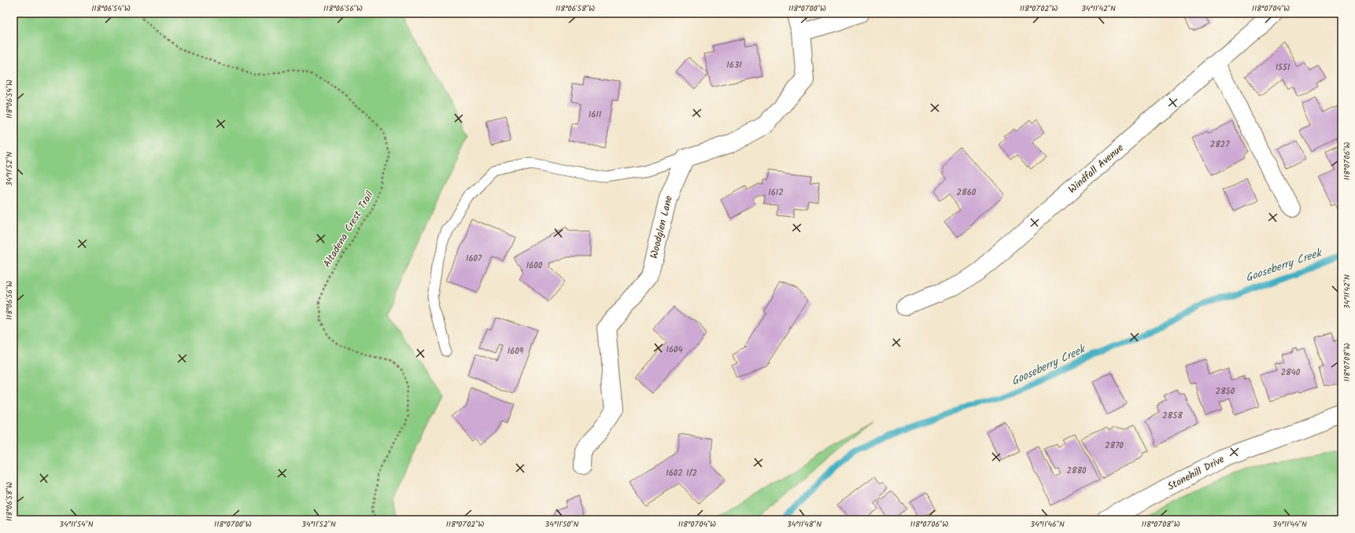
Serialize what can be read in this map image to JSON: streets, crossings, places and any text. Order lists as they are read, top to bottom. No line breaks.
{"streets":{"street":["Windfall Avenue","Woodglen Lane","Stonehill Drive"],"path":["Altadena Crest Trail"]},"water":["Gooseberry Creek"],"house_numbers":["1631","1551","1611","2827","1612","2860","1607","1600","1604","1609","2840","2850","2858","2870","2880","1602 1/2"],"coordinates":["118°06'54\"W","118°06'56\"W","118°06'58\"W","118°07'00\"W","118°07'02\"W","34°11'42\"N","118°07'04\"W","118°07'06\"W","34°11'52\"N","118°07'08\"W","34°11'54\"N","34°11'50\"N","34°11'48\"N","34°11'46\"N","34°11'44\"N"]}
